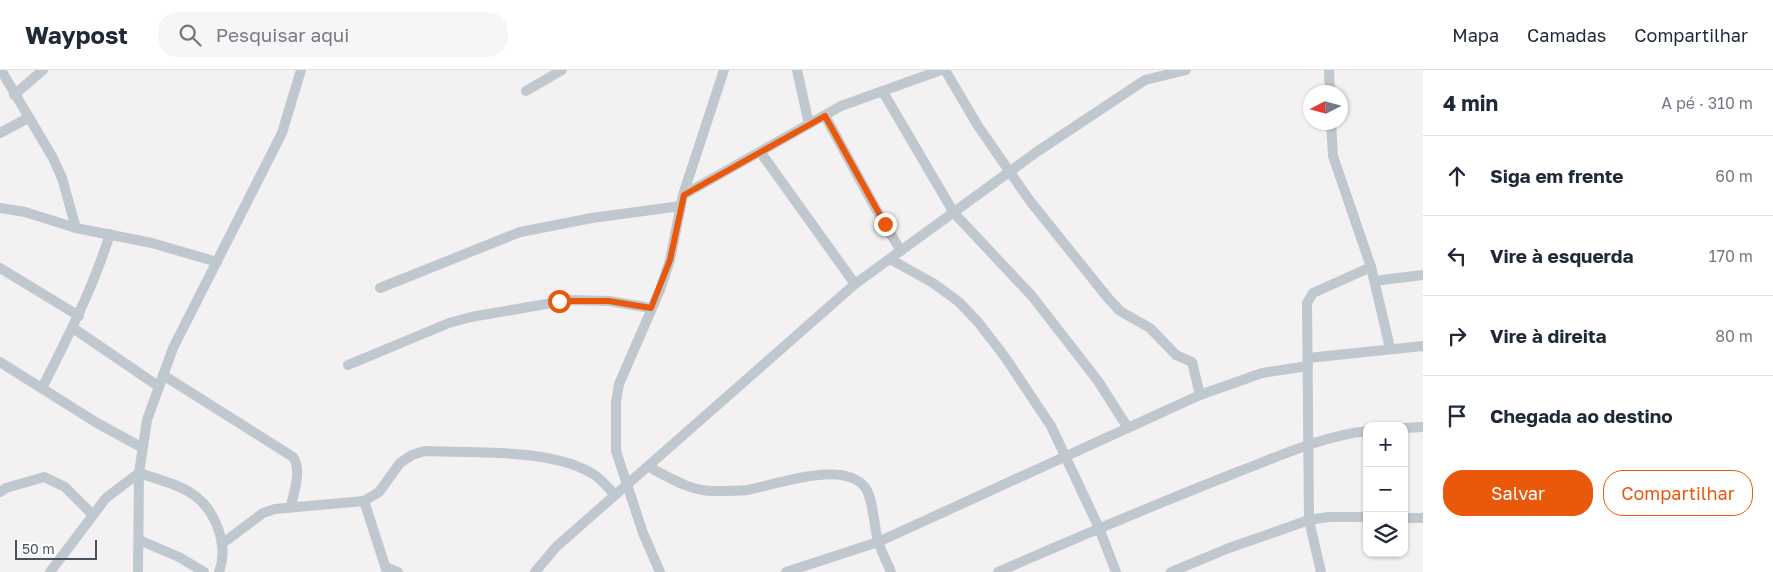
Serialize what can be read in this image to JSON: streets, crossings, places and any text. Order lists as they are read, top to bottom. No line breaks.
{"scale_bar":"50 m","north":"left","page":{"header":"Waypost","search":"Pesquisar aqui","nav":["Mapa","Camadas","Compartilhar"],"heading":["4 min","A pé · 310 m"],"list":[["Siga em frente","60 m"],["Vire à esquerda","170 m"],["Vire à direita","80 m"],"Chegada ao destino"],"map_buttons":["+","−"],"buttons":["Salvar","Compartilhar"],"scale":"50 m"}}
